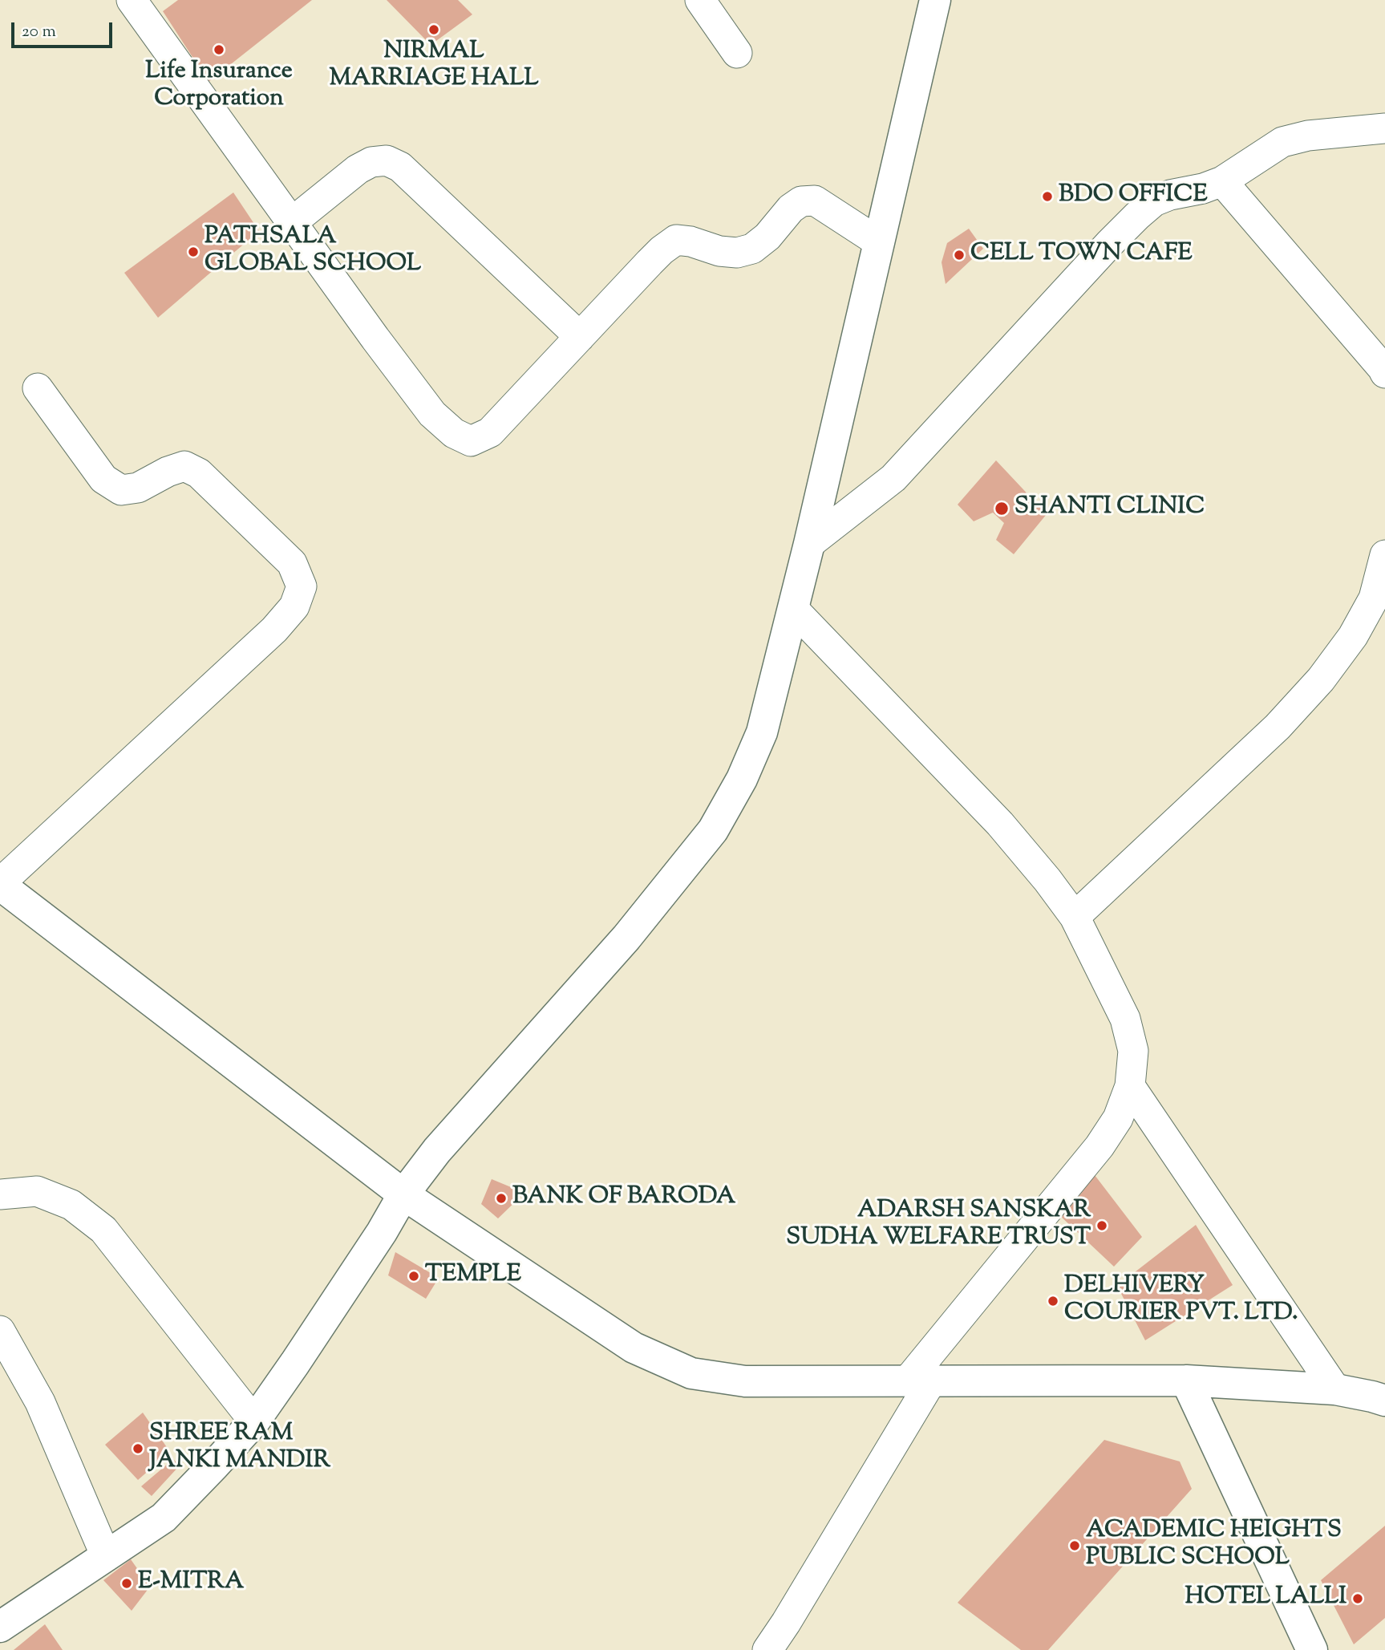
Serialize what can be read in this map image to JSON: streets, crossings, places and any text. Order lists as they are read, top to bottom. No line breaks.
{"places":["NIRMAL MARRIAGE HALL","Life Insurance Corporation","BDO OFFICE","PATHSALA GLOBAL SCHOOL","CELL TOWN CAFE","SHANTI CLINIC","BANK OF BARODA","ADARSH SANSKAR SUDHA WELFARE TRUST","TEMPLE","DELHIVERY COURIER PVT. LTD.","SHREE RAM JANKI MANDIR","ACADEMIC HEIGHTS PUBLIC SCHOOL","E-MITRA","HOTEL LALLI"],"scale_bar":"20 m"}
